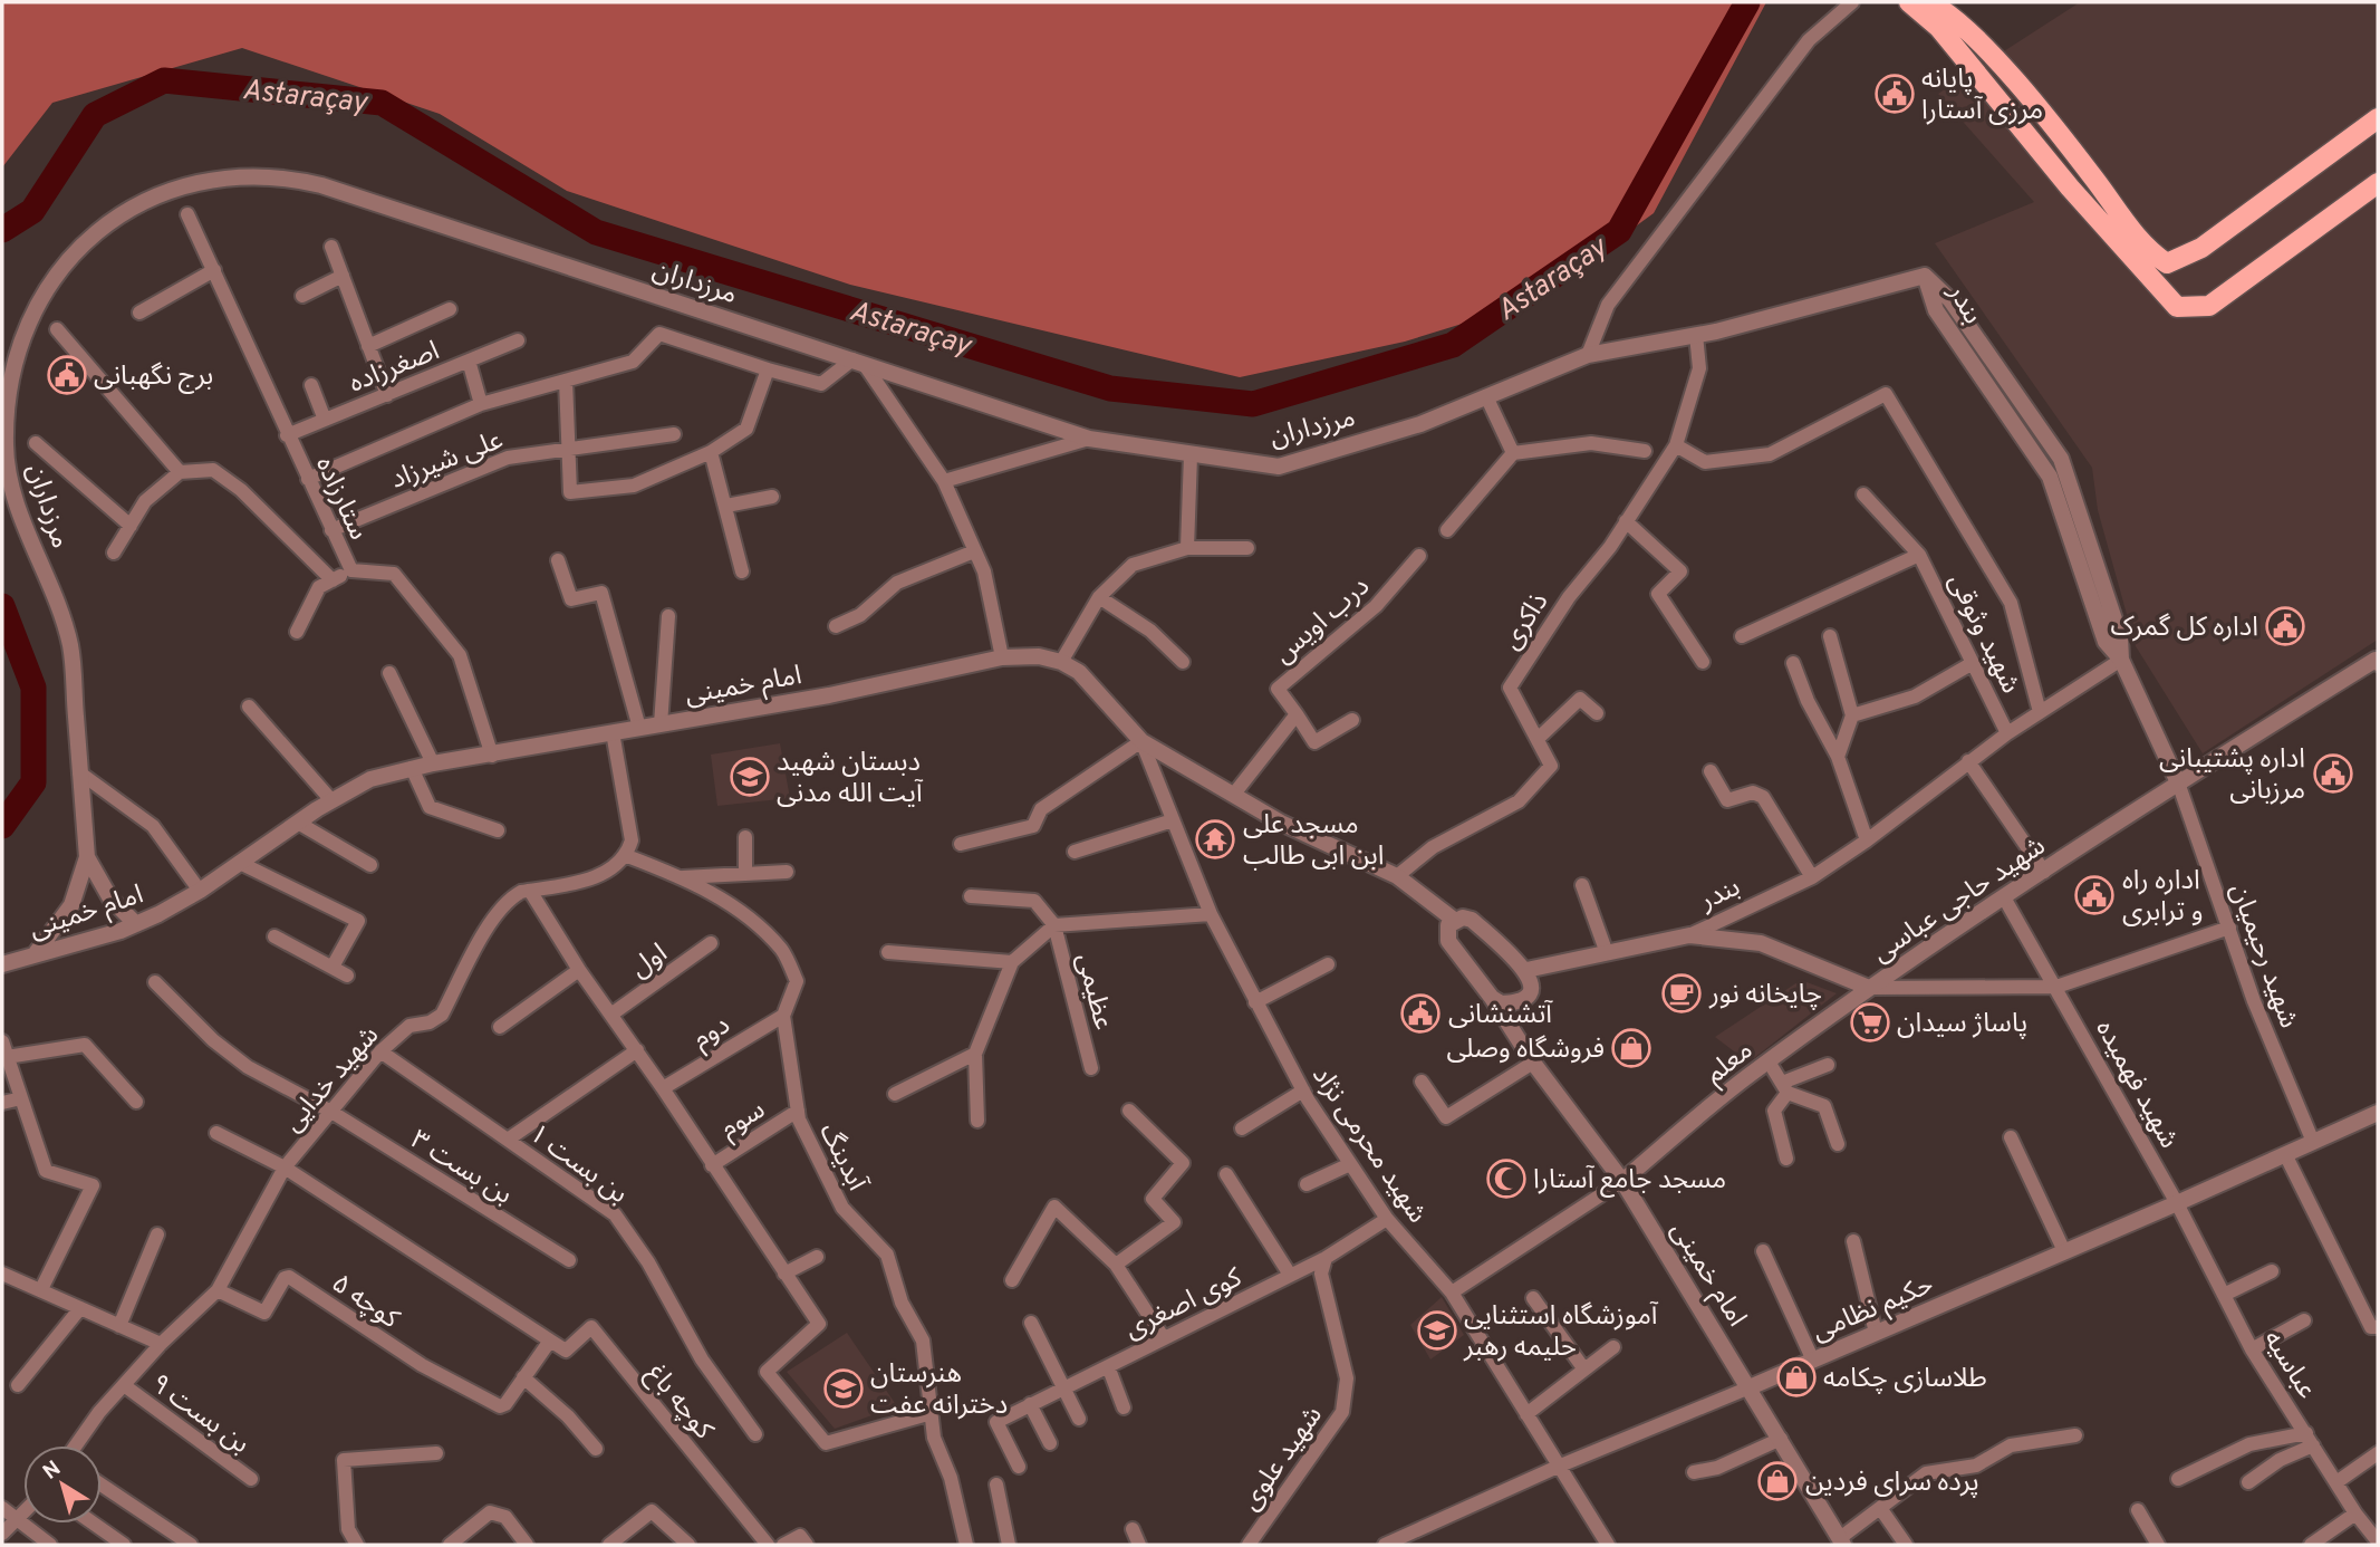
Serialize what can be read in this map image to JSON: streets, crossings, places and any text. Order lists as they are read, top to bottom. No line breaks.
{"streets":{"street":["مرزداران","بندر","اصغرزاده","علی شیرزاد","ستارزاده","درب اویس","ذاکری","شهید وثوقی","امام خمینی","شهید حاجی عباسی","شهید رحیمیان","اول","عظیمی","دوم","معلم","شهید خدایی","شهید فهمیده","سوم","شهید محرمی نژاد","آبدینگ","بن بست ۱","بن بست ۳","کوچه ۵","کوی اصغری","حکیم نظامی","عباسیه","کوچه باغ","بن بست ۹","شهید علوی"]},"crossings":[["مرزداران","بندر"],["مرزداران","ذاکری"],["مرزداران","امام خمینی"],["بندر","شهید وثوقی"],["بندر","شهید حاجی عباسی"],["بندر","شهید رحیمیان"],["اصغرزاده","ستارزاده"],["علی شیرزاد","ستارزاده"],["ستارزاده","امام خمینی"],["امام خمینی","معلم"],["امام خمینی","حکیم نظامی"],["شهید حاجی عباسی","شهید رحیمیان"],["شهید حاجی عباسی","معلم"],["شهید حاجی عباسی","شهید فهمیده"],["شهید رحیمیان","حکیم نظامی"],["دوم","آبدینگ"],["شهید خدایی","آبدینگ"],["شهید خدایی","بن بست ۱"],["شهید خدایی","بن بست ۳"],["شهید خدایی","کوچه ۵"],["شهید خدایی","بن بست ۹"],["شهید فهمیده","حکیم نظامی"],["شهید فهمیده","عباسیه"],["سوم","آبدینگ"],["شهید محرمی نژاد","کوی اصغری"],["شهید محرمی نژاد","حکیم نظامی"],["کوی اصغری","شهید علوی"],["حکیم نظامی","عباسیه"]],"water":["Astaraçay"],"places":{"public building":["پایانه مرزی آستارا","برج نگهبانی","اداره کل گمرک","اداره پشتیبانی مرزبانی","اداره راه و ترابری","آتشنشانی"],"school or university":["دبستان شهید آیت الله مدنی","آموزشگاه استثنایی حلیمه رهبر","هنرستان دخترانه عفت"],"temple":["مسجد علی ابن ابی طالب"],"cafe":["چایخانه نور"],"supermarket":["پاساژ سیدان"],"shop":["فروشگاه وصلی","طلاسازی چکامه","پرده سرای فردین"],"mosque":["مسجد جامع آستارا"]},"north":"top left"}
